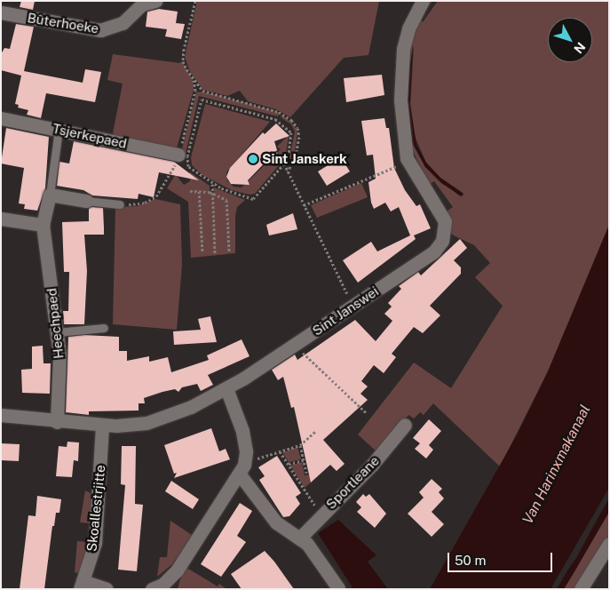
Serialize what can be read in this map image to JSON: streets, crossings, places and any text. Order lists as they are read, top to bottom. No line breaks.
{"streets":{"street":["Bûterhoeke","Tsjerkepaed","Sint Janswei","Heechpaed","Sportleane","Skoallestrjitte"]},"crossings":[["Sint Janswei","Heechpaed"],["Sint Janswei","Skoallestrjitte"]],"water":["Van Harinxmakanaal"],"places":["Sint Janskerk"],"scale_bar":"50 m","north":"bottom right"}
